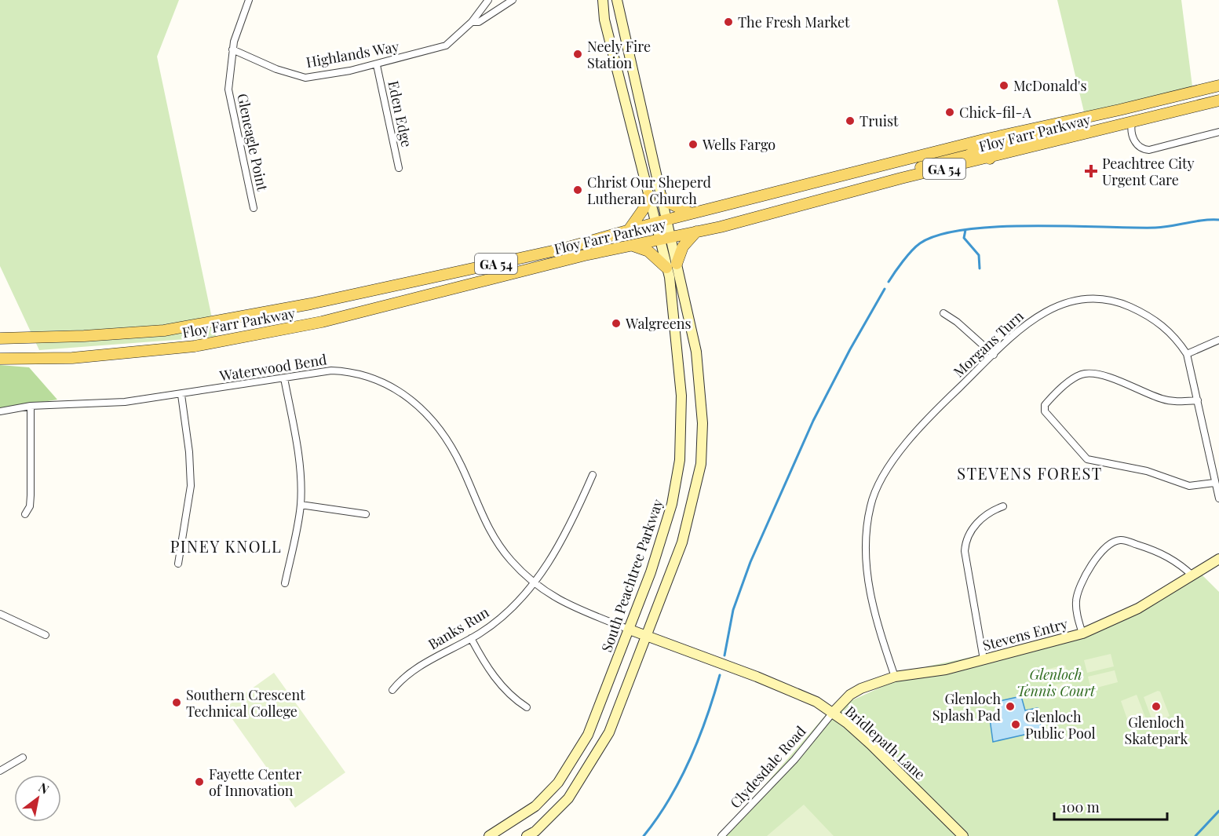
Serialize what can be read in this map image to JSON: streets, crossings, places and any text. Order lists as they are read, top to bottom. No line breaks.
{"streets":{"main road":["Floy Farr Parkway","GA 54","South Peachtree Parkway","Stevens Entry","Bridlepath Lane"],"street":["Highlands Way","Eden Edge","Gleneagle Point","Morgans Turn","Waterwood Bend","Banks Run","Clydesdale Road"]},"crossings":[["Highlands Way","Eden Edge"],["Highlands Way","Gleneagle Point"],["Floy Farr Parkway","South Peachtree Parkway"],["Morgans Turn","Stevens Entry"],["Waterwood Bend","South Peachtree Parkway"],["Waterwood Bend","Banks Run"],["Waterwood Bend","Bridlepath Lane"],["South Peachtree Parkway","Bridlepath Lane"],["Stevens Entry","Bridlepath Lane"],["Stevens Entry","Clydesdale Road"],["Bridlepath Lane","Clydesdale Road"]],"districts":["STEVENS FOREST","PINEY KNOLL"],"parks":["Glenloch Tennis Court"],"places":{"other":["The Fresh Market","Neely Fire Station","McDonald's","Chick-fil-A","Truist","Wells Fargo","Christ Our Sheperd Lutheran Church","Walgreens","Southern Crescent Technical College","Glenloch Splash Pad","Glenloch Skatepark","Glenloch Public Pool","Fayette Center of Innovation"],"health":["Peachtree City Urgent Care"]},"scale_bar":"100 m","north":"top right"}
